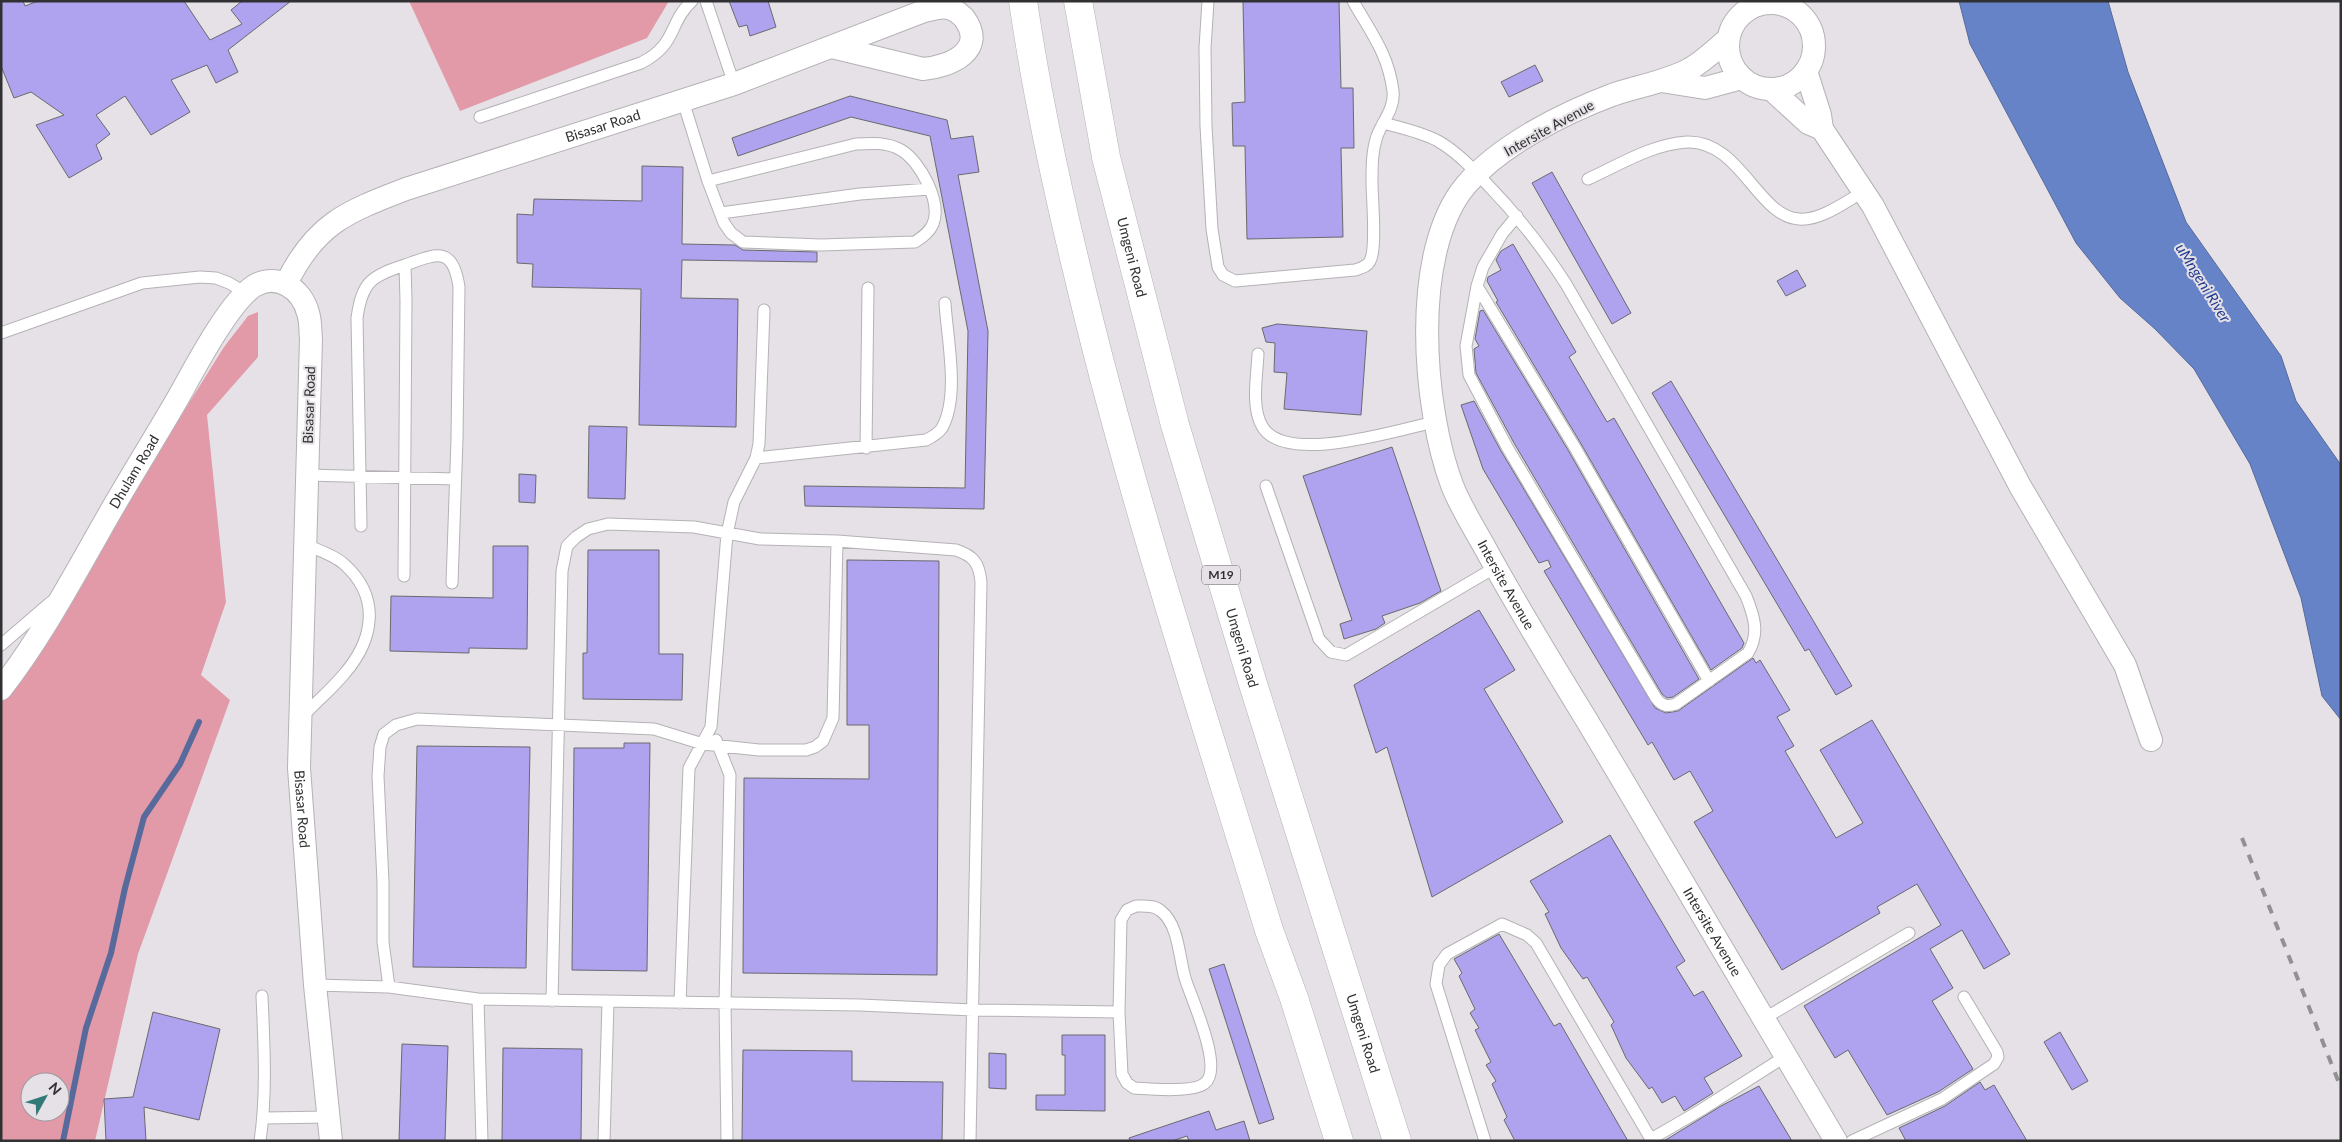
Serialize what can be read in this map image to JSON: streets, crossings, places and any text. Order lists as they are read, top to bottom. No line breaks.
{"streets":{"highway":["Umgeni Road","M19"],"street":["Bisasar Road","Intersite Avenue","Dhulam Road"]},"crossings":[["Bisasar Road","Dhulam Road"]],"water":["uMngeni River"],"north":"top right"}
